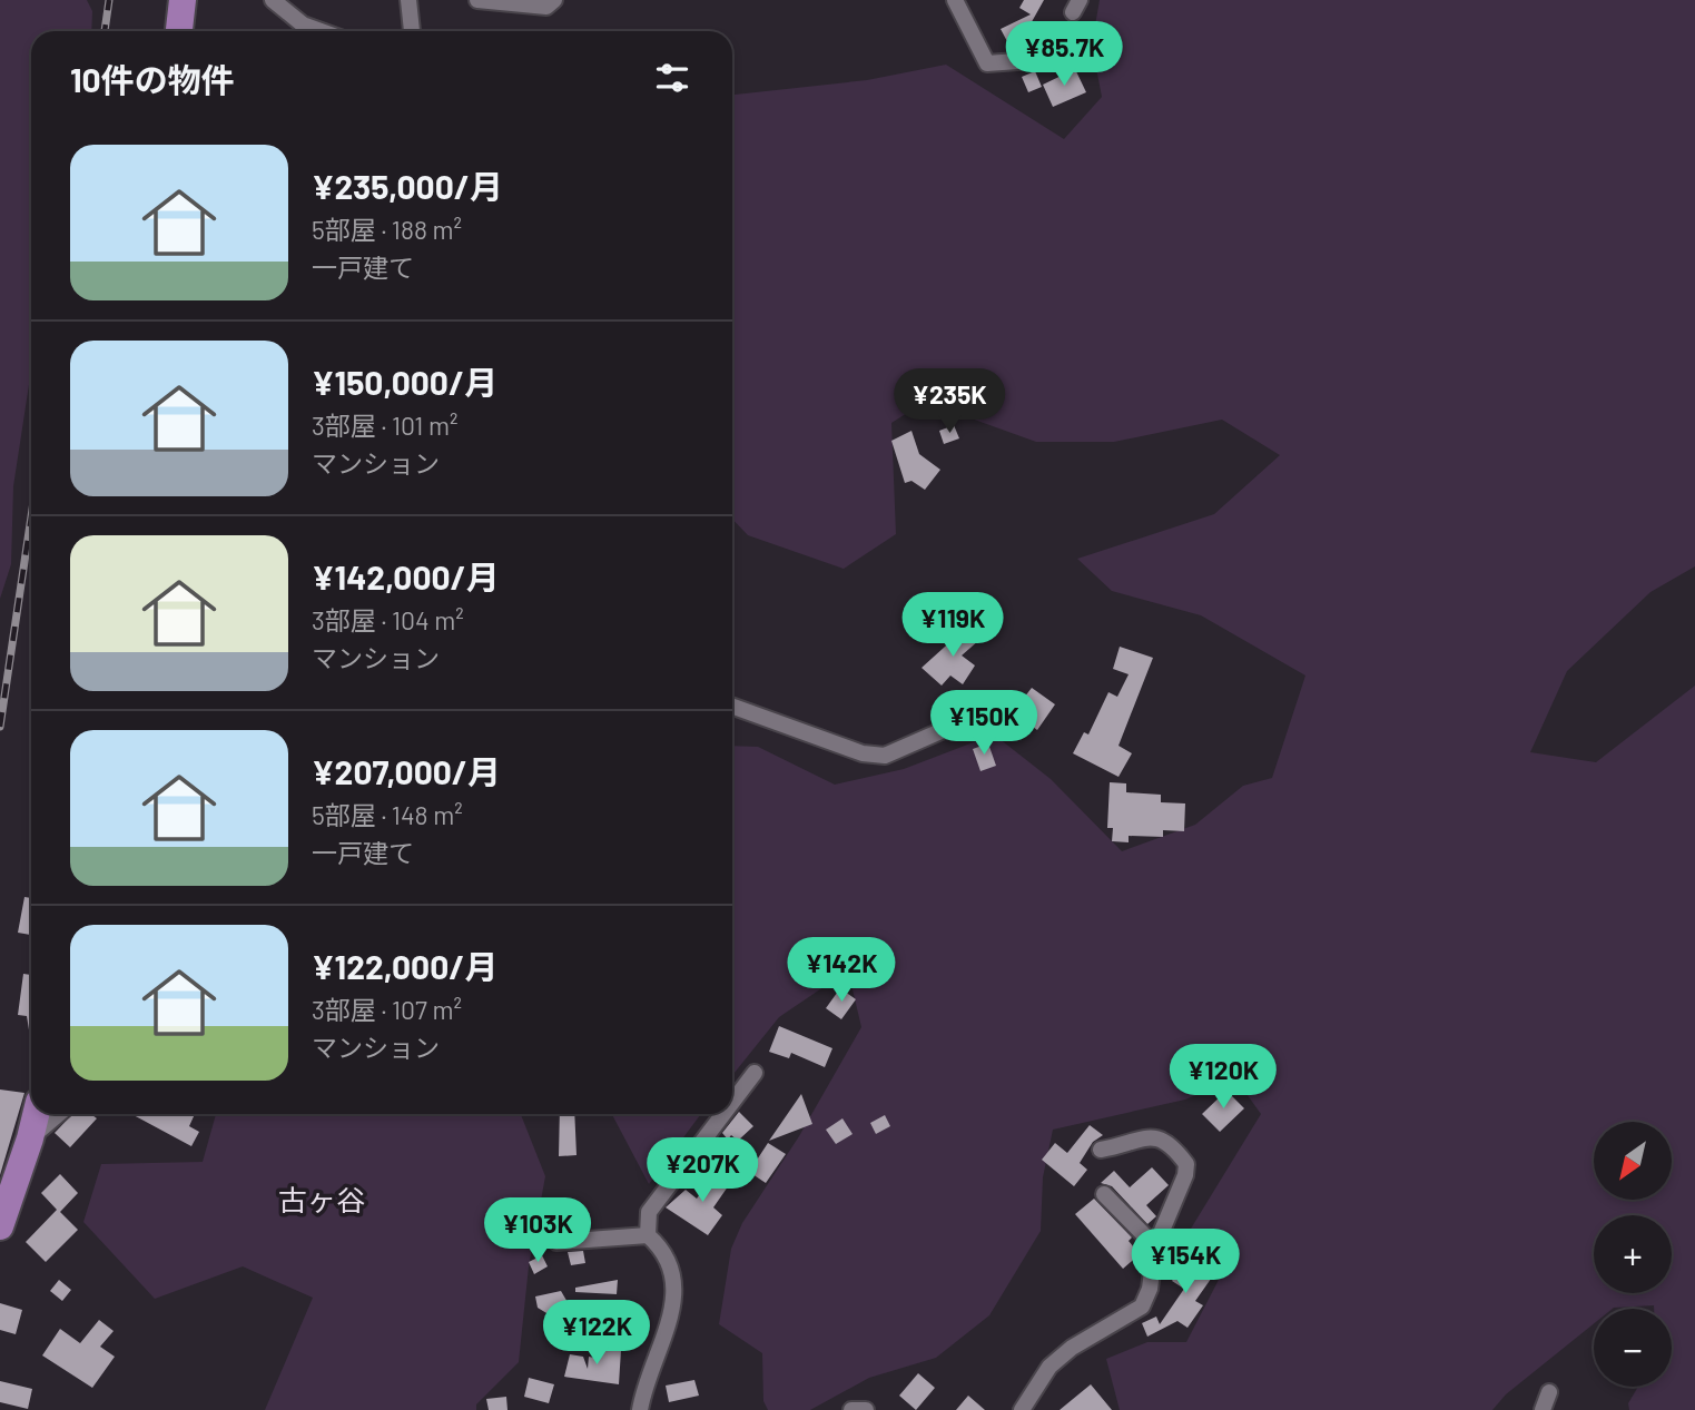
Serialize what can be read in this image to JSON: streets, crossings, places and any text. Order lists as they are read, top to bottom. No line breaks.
{"districts":["古ヶ谷"],"north":"bottom left","page":{"price":["¥85.7K","¥235K","¥119K","¥150K","¥142K","¥120K","¥207K","¥103K","¥154K","¥122K"],"heading":"10件の物件","list":[{"name":"¥235,000/月","note":"5部屋 · 188 m² · 一戸建て"},{"name":"¥150,000/月","note":"3部屋 · 101 m² · マンション"},{"name":"¥142,000/月","note":"3部屋 · 104 m² · マンション"},{"name":"¥207,000/月","note":"5部屋 · 148 m² · 一戸建て"},{"name":"¥122,000/月","note":"3部屋 · 107 m² · マンション"}],"map_buttons":["+","−"]}}
